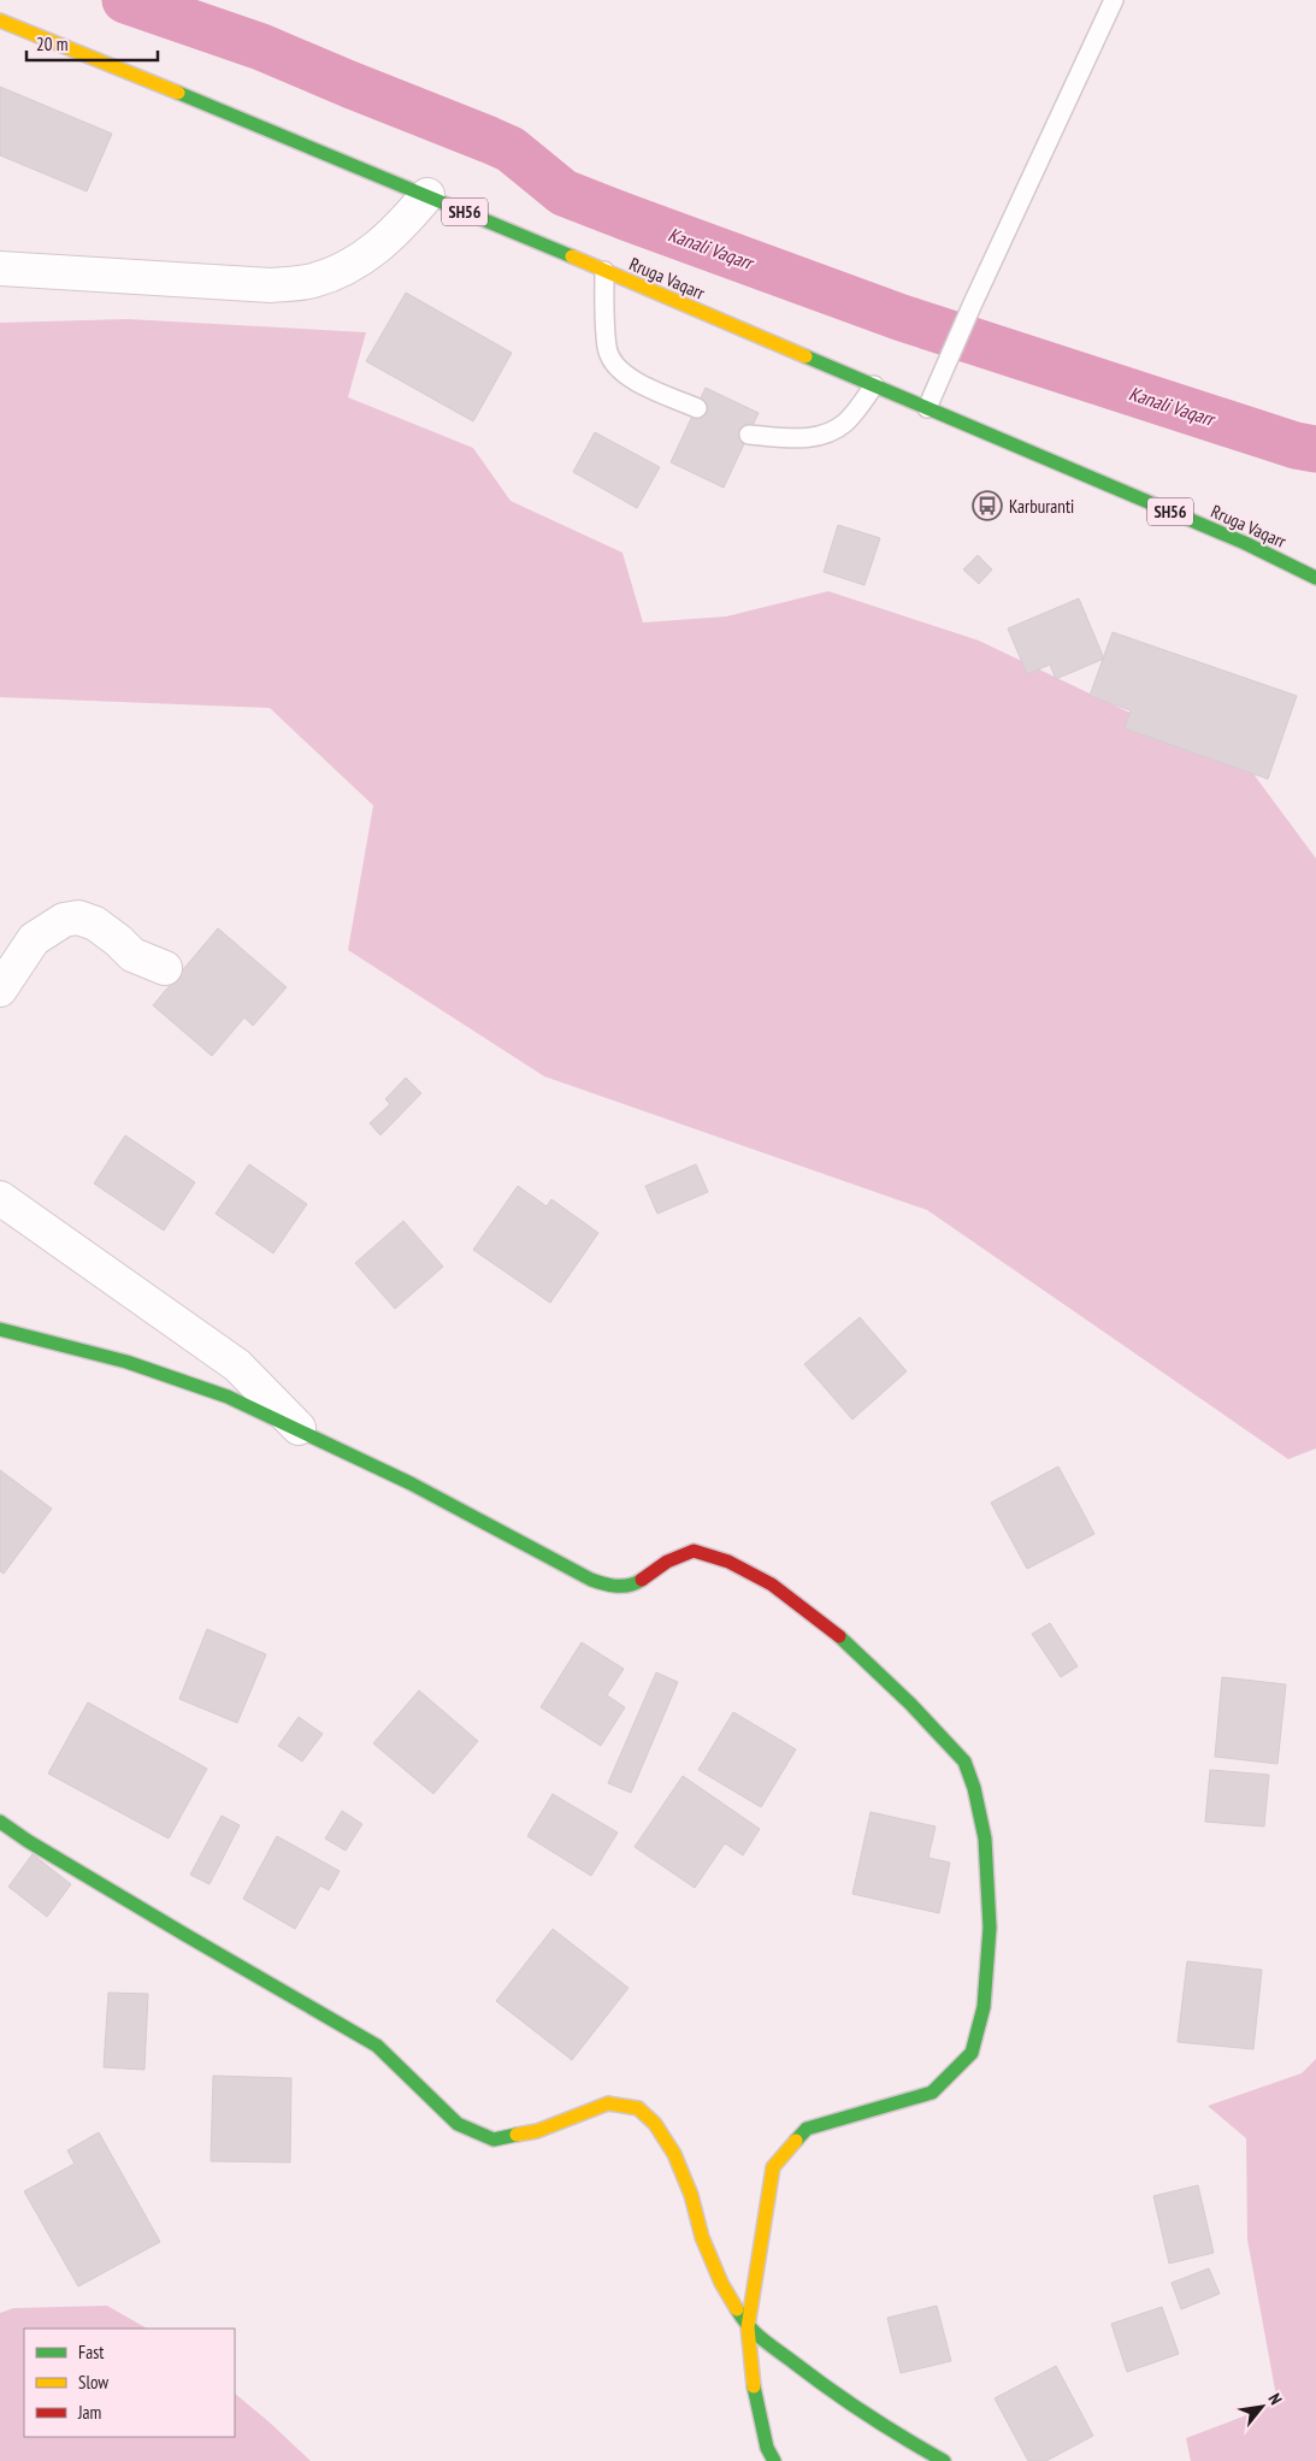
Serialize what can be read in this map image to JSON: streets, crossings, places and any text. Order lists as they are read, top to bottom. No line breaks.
{"streets":{"street":["SH56","Rruga Vaqarr"]},"water":["Kanali Vaqarr"],"places":{"bus stop":["Karburanti"]},"legend":["Fast","Slow","Jam"],"scale_bar":"20 m","north":"top right"}
